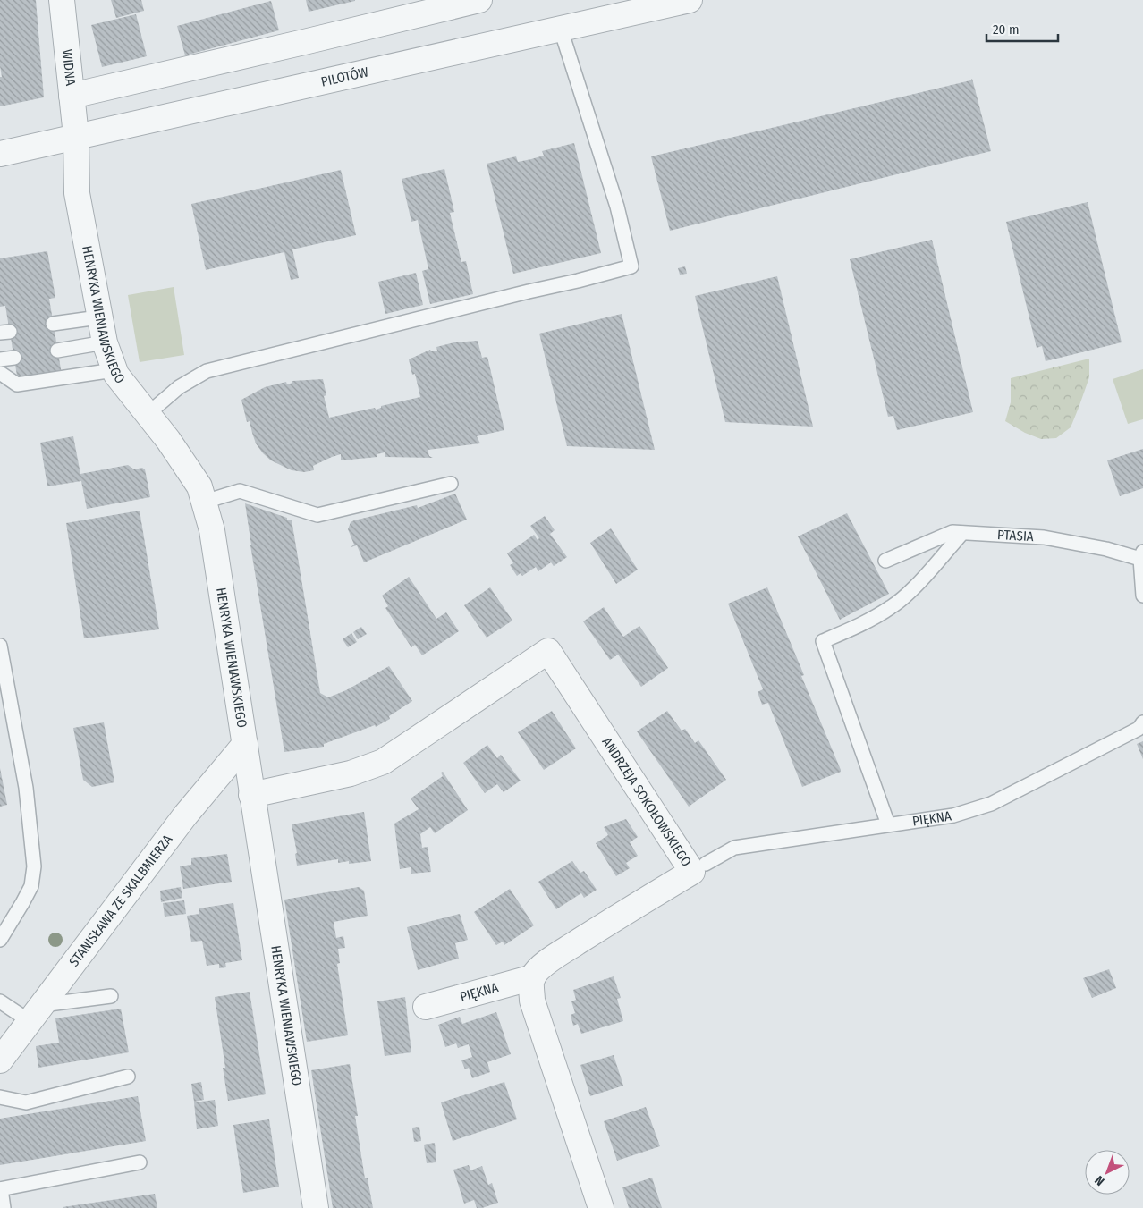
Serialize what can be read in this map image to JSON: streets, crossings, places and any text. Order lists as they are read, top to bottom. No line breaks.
{"streets":{"street":["WIDNA","PILOTÓW","HENRYKA WIENIAWSKIEGO","ANDRZEJA SOKOŁOWSKIEGO","PIĘKNA","STANISŁAWA ZE SKALBMIERZA"],"lane":["PTASIA"]},"crossings":[["WIDNA","PILOTÓW"],["WIDNA","HENRYKA WIENIAWSKIEGO"],["PILOTÓW","HENRYKA WIENIAWSKIEGO"],["HENRYKA WIENIAWSKIEGO","ANDRZEJA SOKOŁOWSKIEGO"],["HENRYKA WIENIAWSKIEGO","STANISŁAWA ZE SKALBMIERZA"],["ANDRZEJA SOKOŁOWSKIEGO","PIĘKNA"]],"scale_bar":"20 m","north":"bottom left"}
